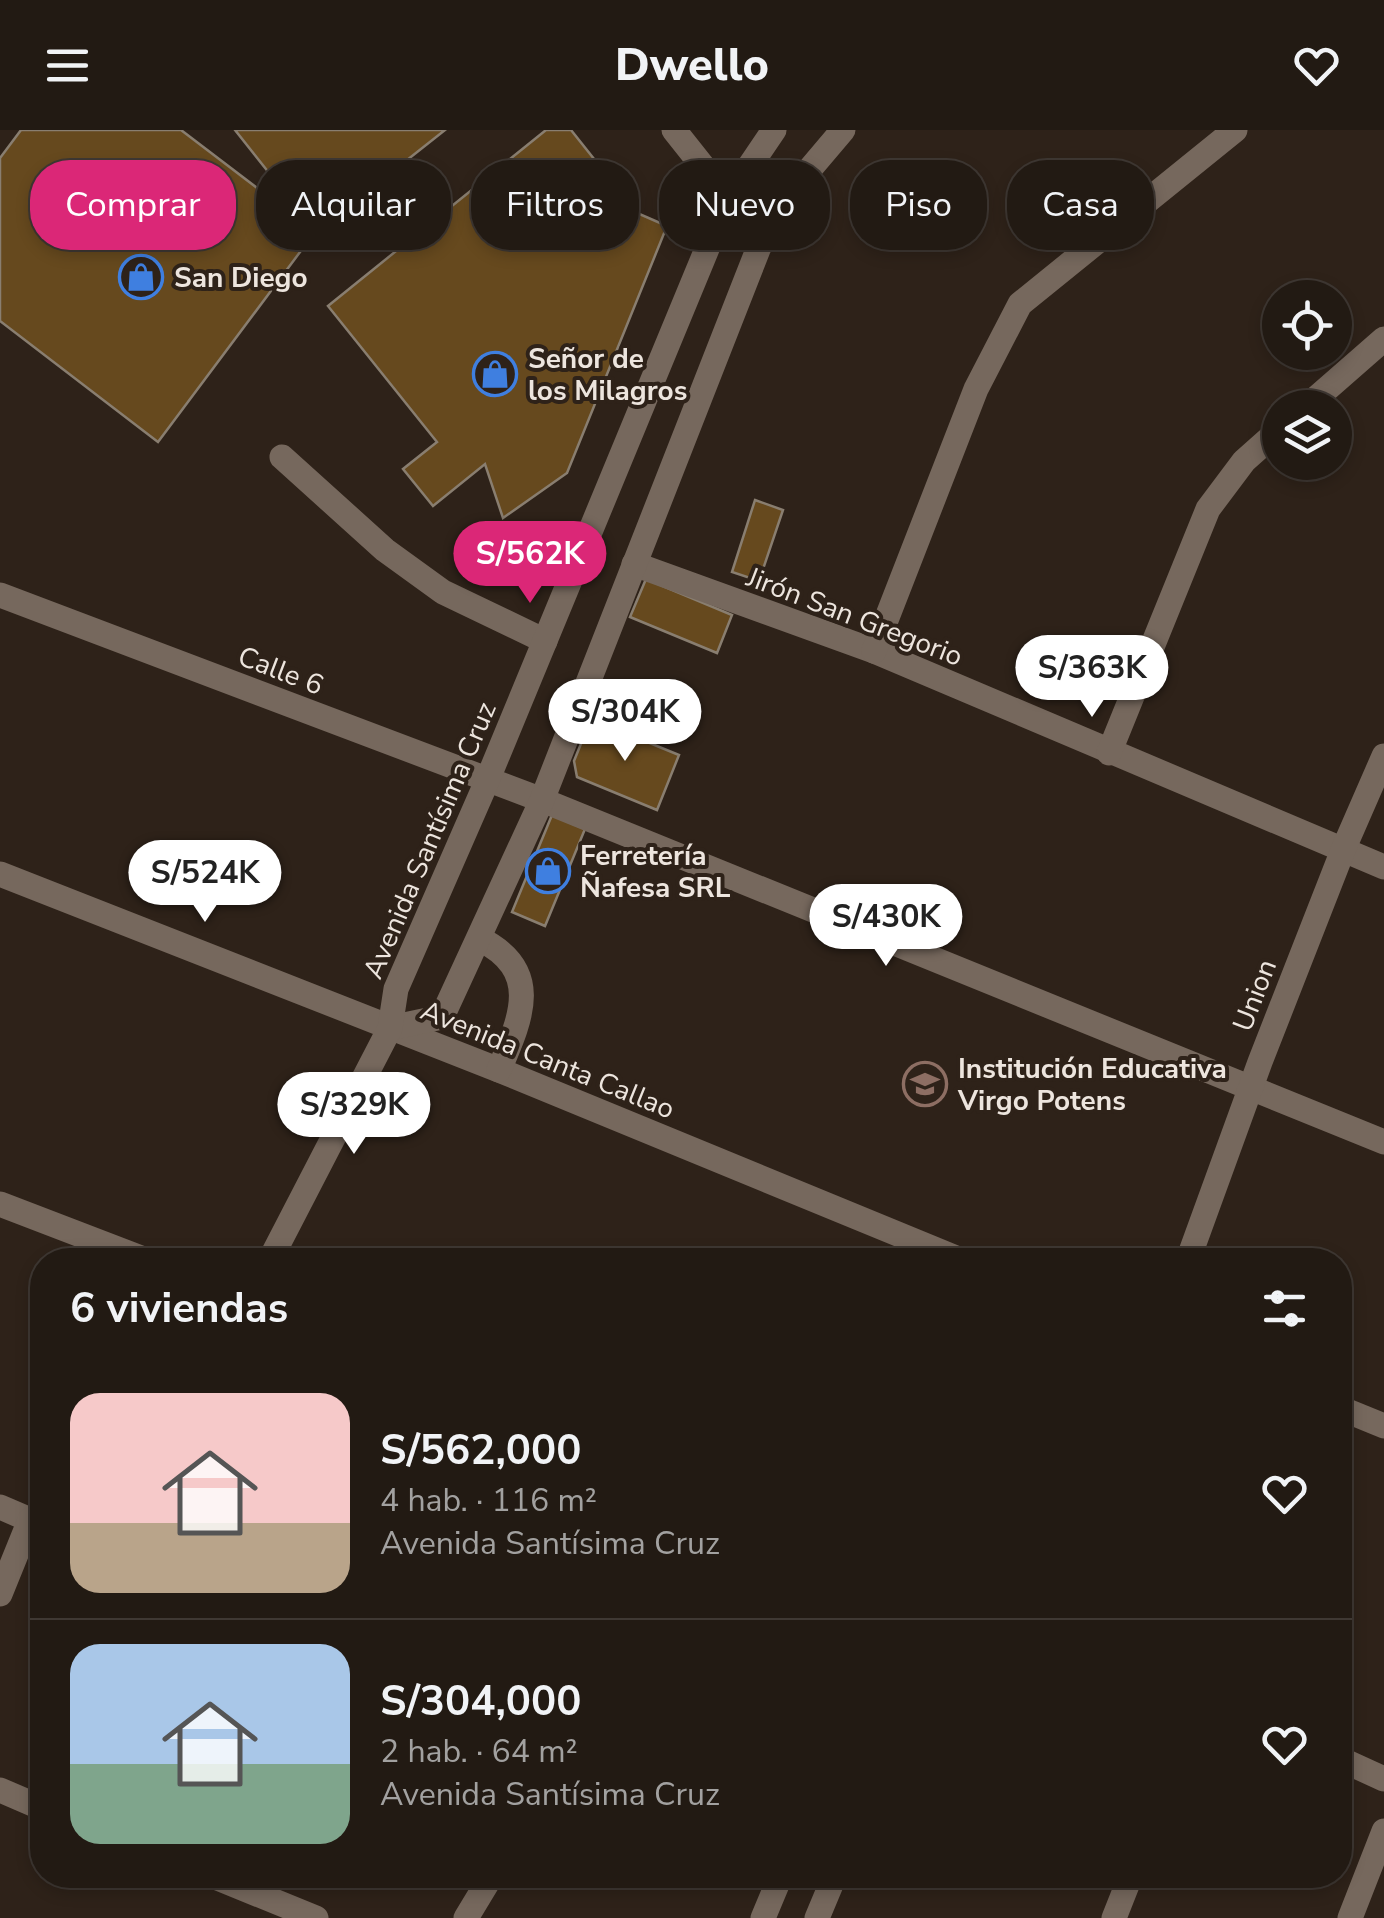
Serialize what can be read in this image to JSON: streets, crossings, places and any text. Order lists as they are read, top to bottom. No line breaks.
{"streets":{"street":["Jirón San Gregorio","Calle 6","Avenida Santísima Cruz","Union","Avenida Canta Callao"]},"crossings":[["Jirón San Gregorio","Union"],["Calle 6","Avenida Santísima Cruz"],["Calle 6","Union"],["Avenida Santísima Cruz","Avenida Canta Callao"]],"places":{"shop":["San Diego","Señor de los Milagros","Ferretería Ñafesa SRL"],"school or university":["Institución Educativa Virgo Potens"]},"page":{"header":"Dwello","chip":["Comprar","Alquilar","Filtros","Nuevo","Piso","Casa"],"price":["S/562K","S/363K","S/304K","S/524K","S/430K","S/329K"],"heading":"6 viviendas","list":[{"name":"S/562,000","note":"4 hab. · 116 m² · Avenida Santísima Cruz"},{"name":"S/304,000","note":"2 hab. · 64 m² · Avenida Santísima Cruz"}]}}
